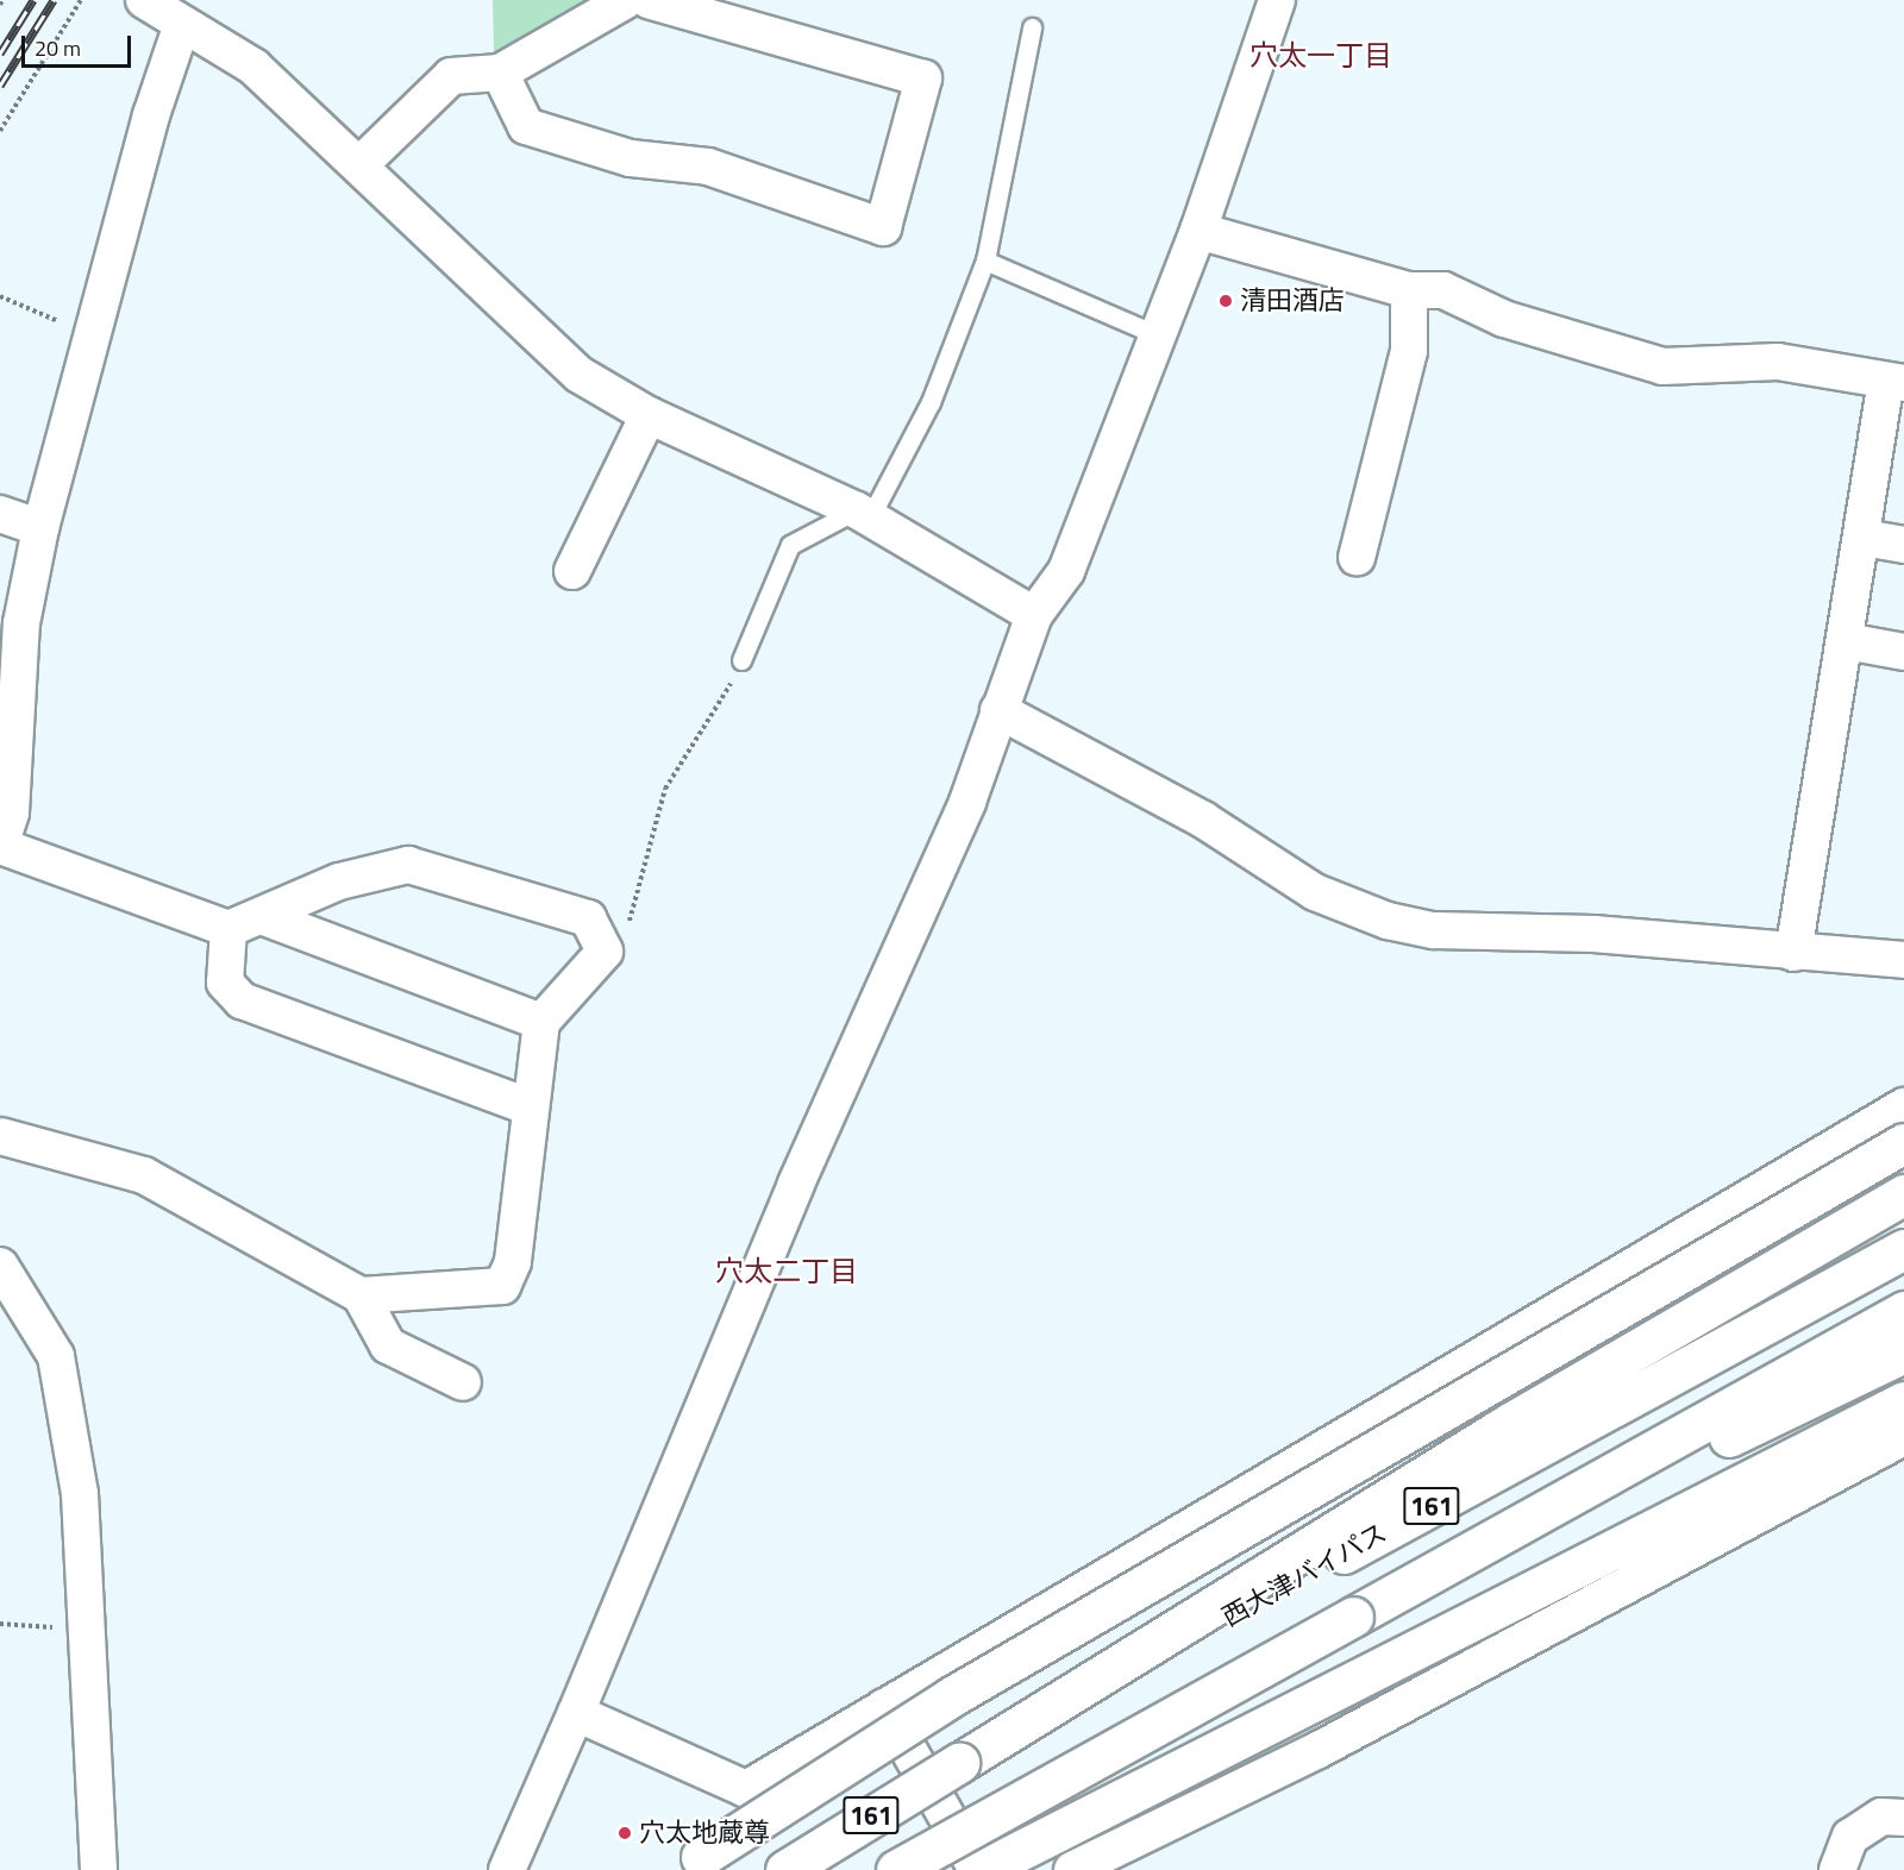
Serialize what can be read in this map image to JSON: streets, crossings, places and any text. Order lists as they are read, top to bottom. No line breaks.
{"streets":{"main road":["161","西大津バイパス"]},"districts":["穴太一丁目","穴太二丁目"],"places":["清田酒店","穴太地蔵尊"],"scale_bar":"20 m"}
